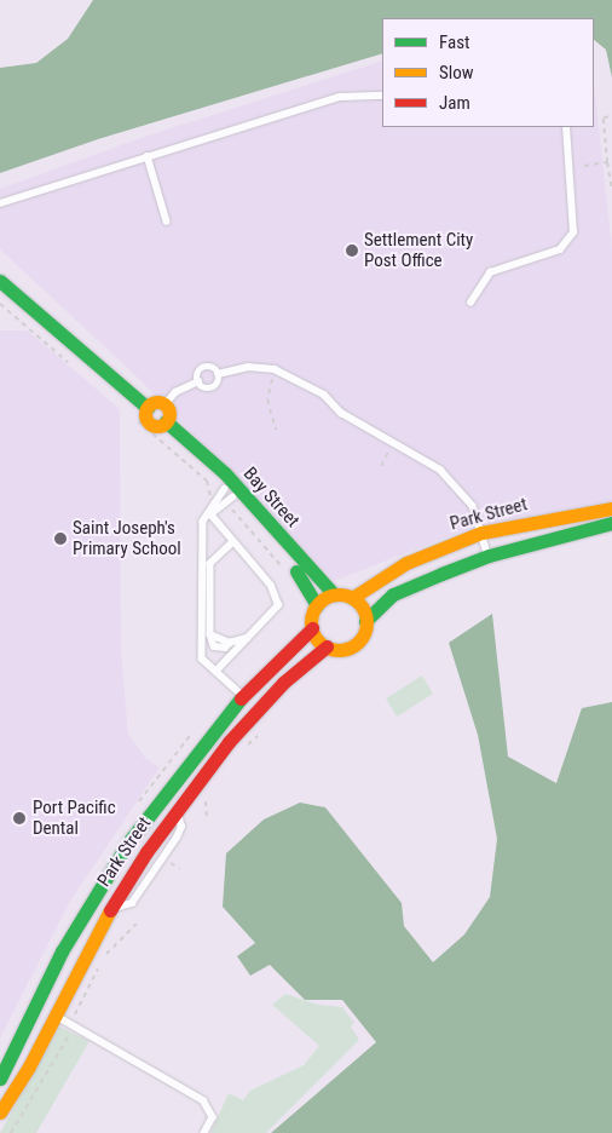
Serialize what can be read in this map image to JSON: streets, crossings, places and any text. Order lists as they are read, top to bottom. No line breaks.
{"streets":{"street":["Bay Street","Park Street"]},"crossings":[["Bay Street","Park Street"]],"places":["Settlement City Post Office","Saint Joseph's Primary School","Port Pacific Dental"],"legend":["Fast","Slow","Jam"]}
